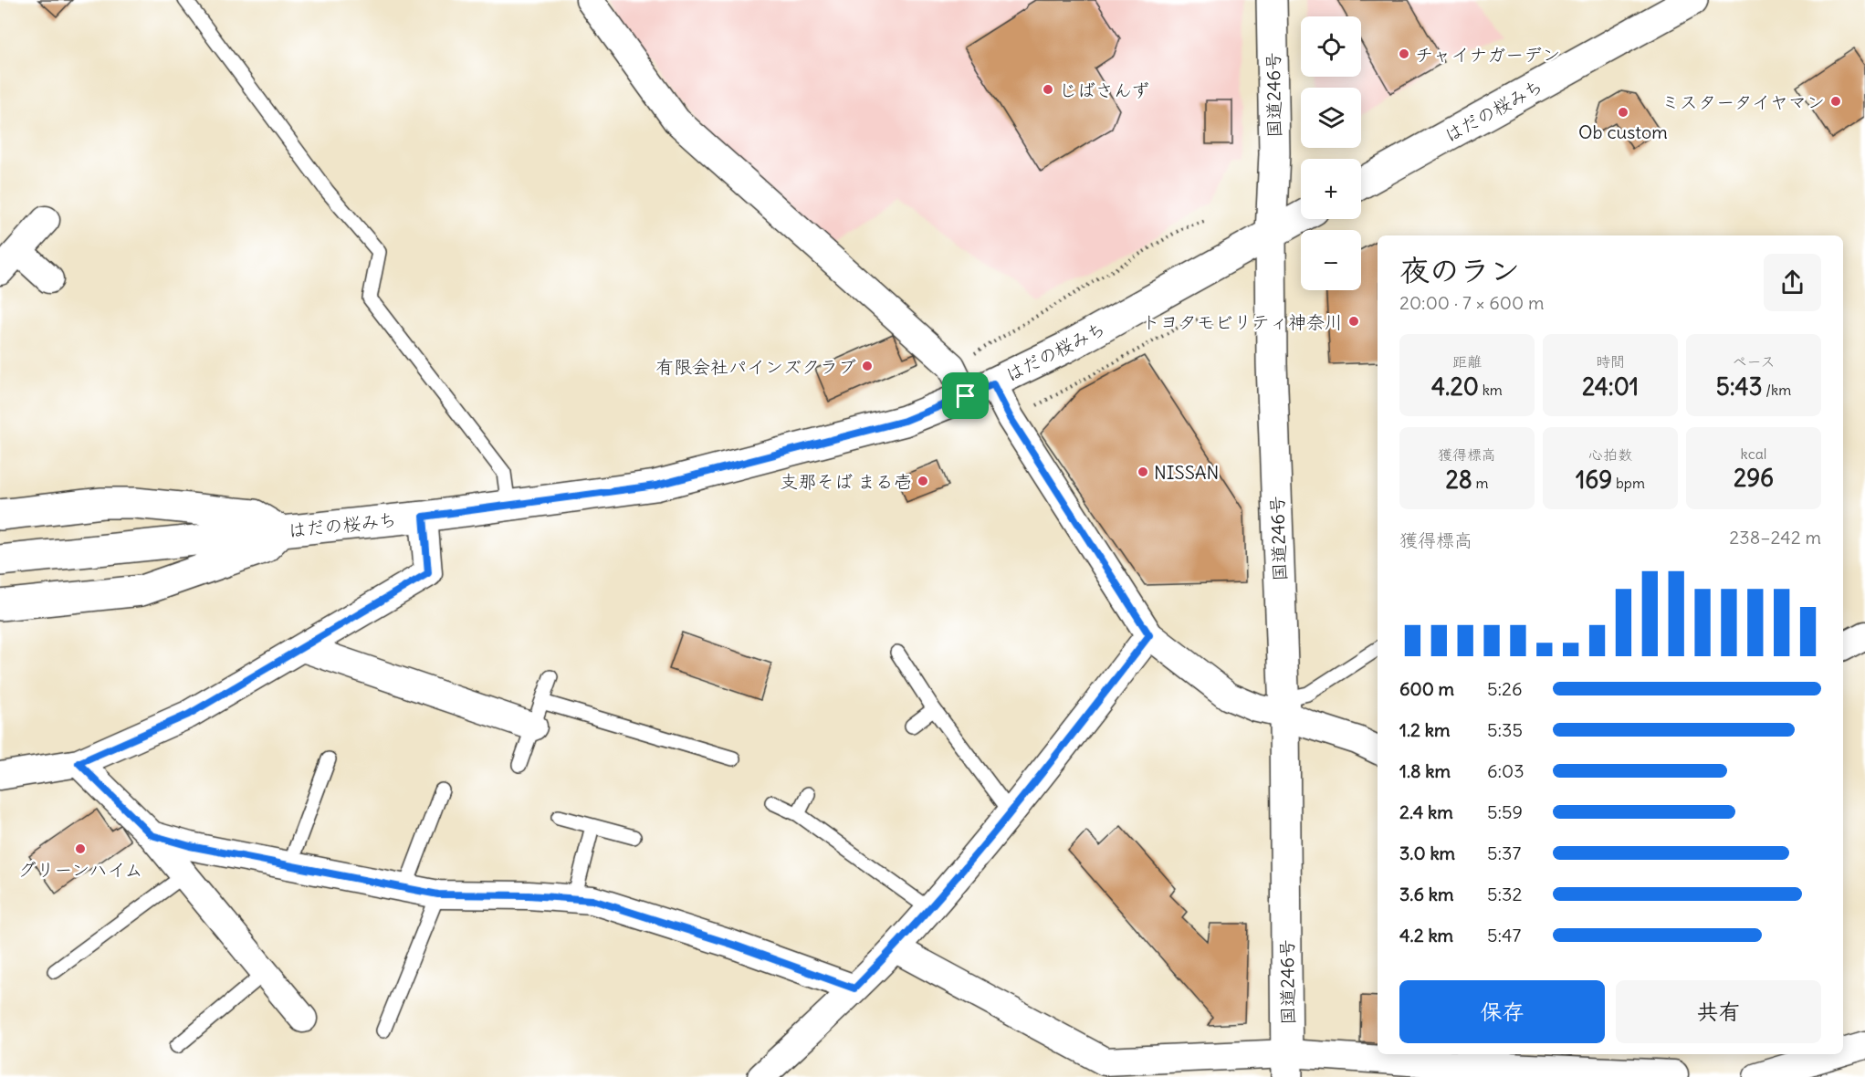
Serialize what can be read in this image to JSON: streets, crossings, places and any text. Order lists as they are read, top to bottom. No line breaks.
{"streets":{"main road":["国道246号","はだの桜みち"]},"crossings":[["国道246号","はだの桜みち"]],"places":["チャイナガーデン","じばさんず","ミスタータイヤマン","Ob custom","トヨタモビリティ神奈川","有限会社パインズクラブ","NISSAN","支那そば まる壱","グリーンハイム"],"page":{"map_buttons":["+","−"],"heading":["夜のラン","20:00 · 7 × 600 m"],"stats":[["距離","4.20 km"],["時間","24:01"],["ペース","5:43 /km"],["獲得標高","28 m"],["心拍数","169 bpm"],["kcal","296"]],"chart":["獲得標高","238–242 m"],"list":[{"name":"600 m","note":"5:26"},{"name":"1.2 km","note":"5:35"},{"name":"1.8 km","note":"6:03"},{"name":"2.4 km","note":"5:59"},{"name":"3.0 km","note":"5:37"},{"name":"3.6 km","note":"5:32"},{"name":"4.2 km","note":"5:47"}],"buttons":["保存","共有"]}}
